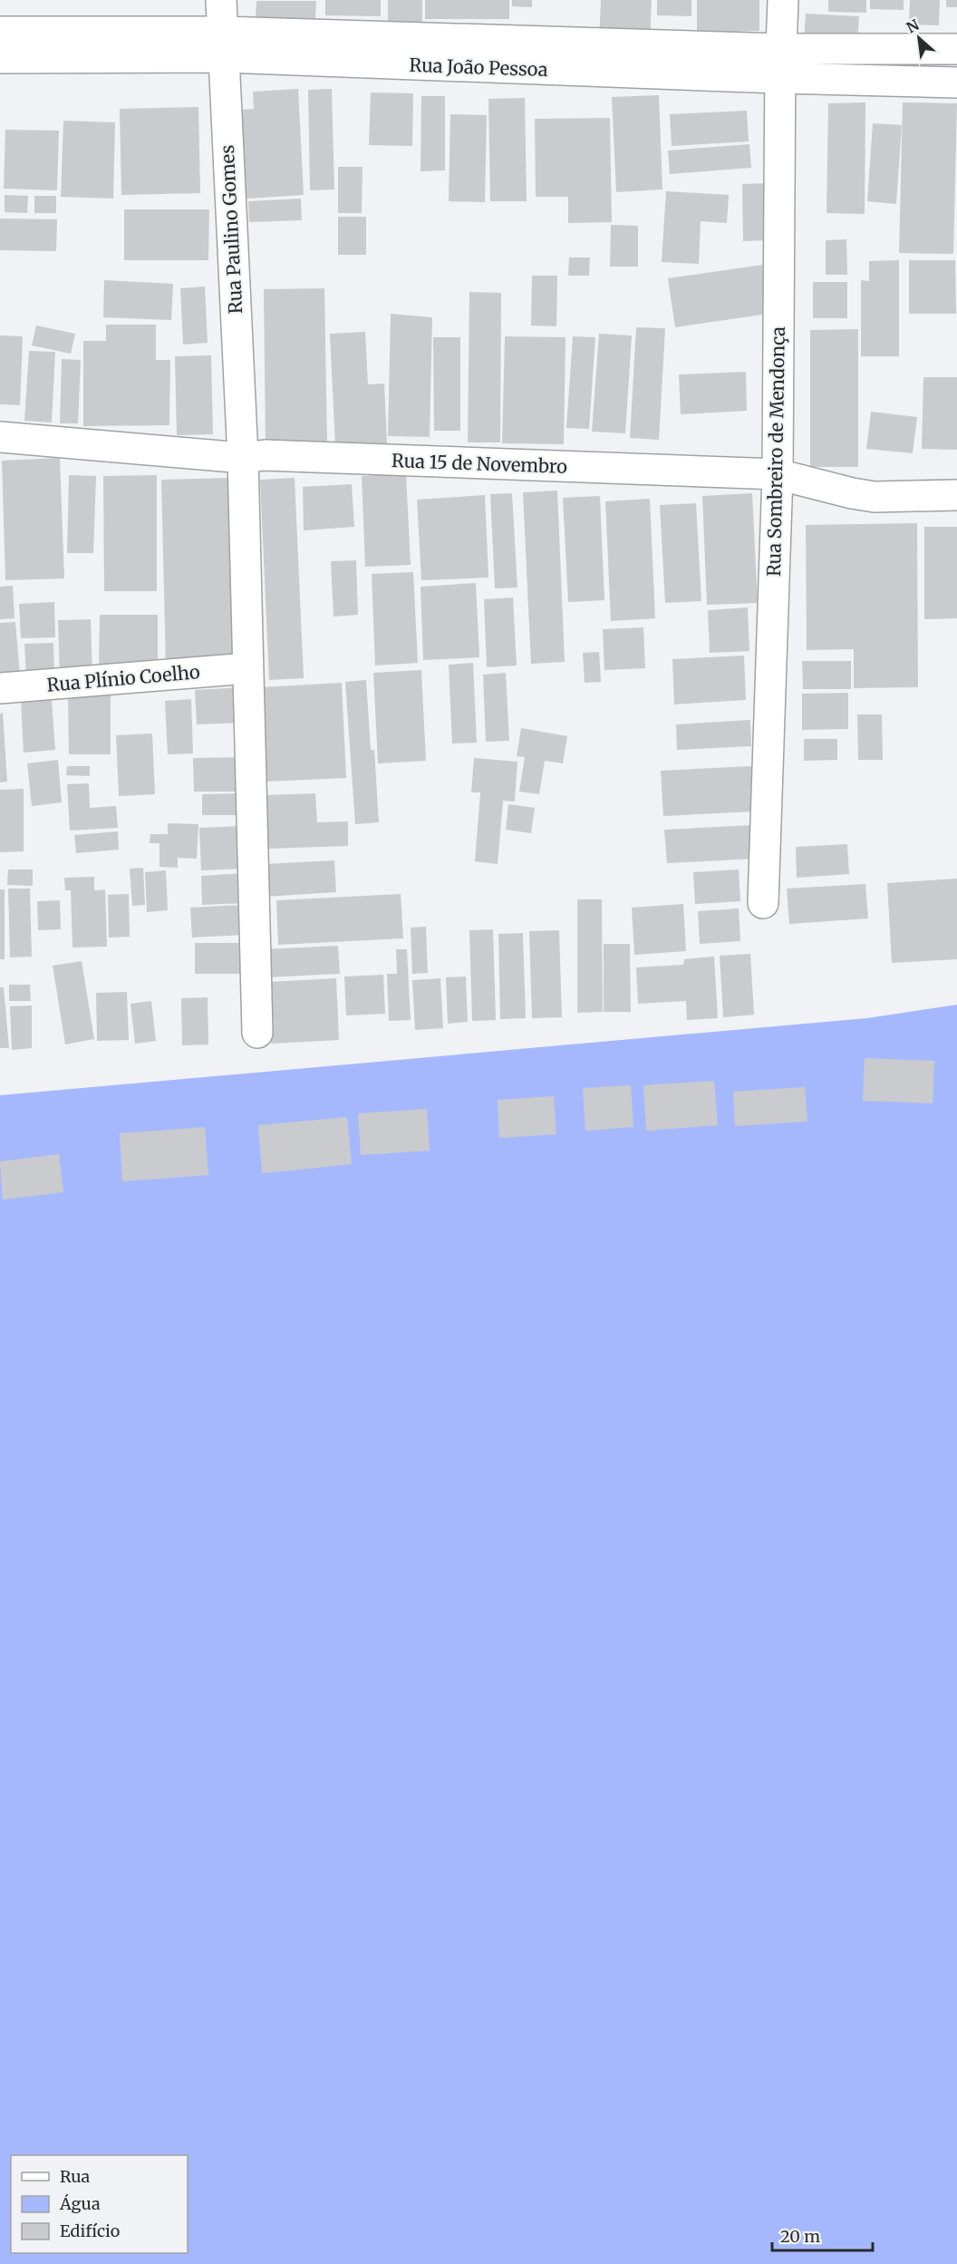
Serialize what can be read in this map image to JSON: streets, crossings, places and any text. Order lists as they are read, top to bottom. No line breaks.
{"streets":{"street":["Rua João Pessoa","Rua Paulino Gomes","Rua Sombreiro de Mendonça","Rua 15 de Novembro","Rua Plínio Coelho"]},"crossings":[["Rua João Pessoa","Rua Paulino Gomes"],["Rua João Pessoa","Rua Sombreiro de Mendonça"],["Rua Paulino Gomes","Rua 15 de Novembro"],["Rua Paulino Gomes","Rua Plínio Coelho"],["Rua Sombreiro de Mendonça","Rua 15 de Novembro"]],"legend":["Rua","Água","Edifício"],"scale_bar":"20 m","north":"top left"}
